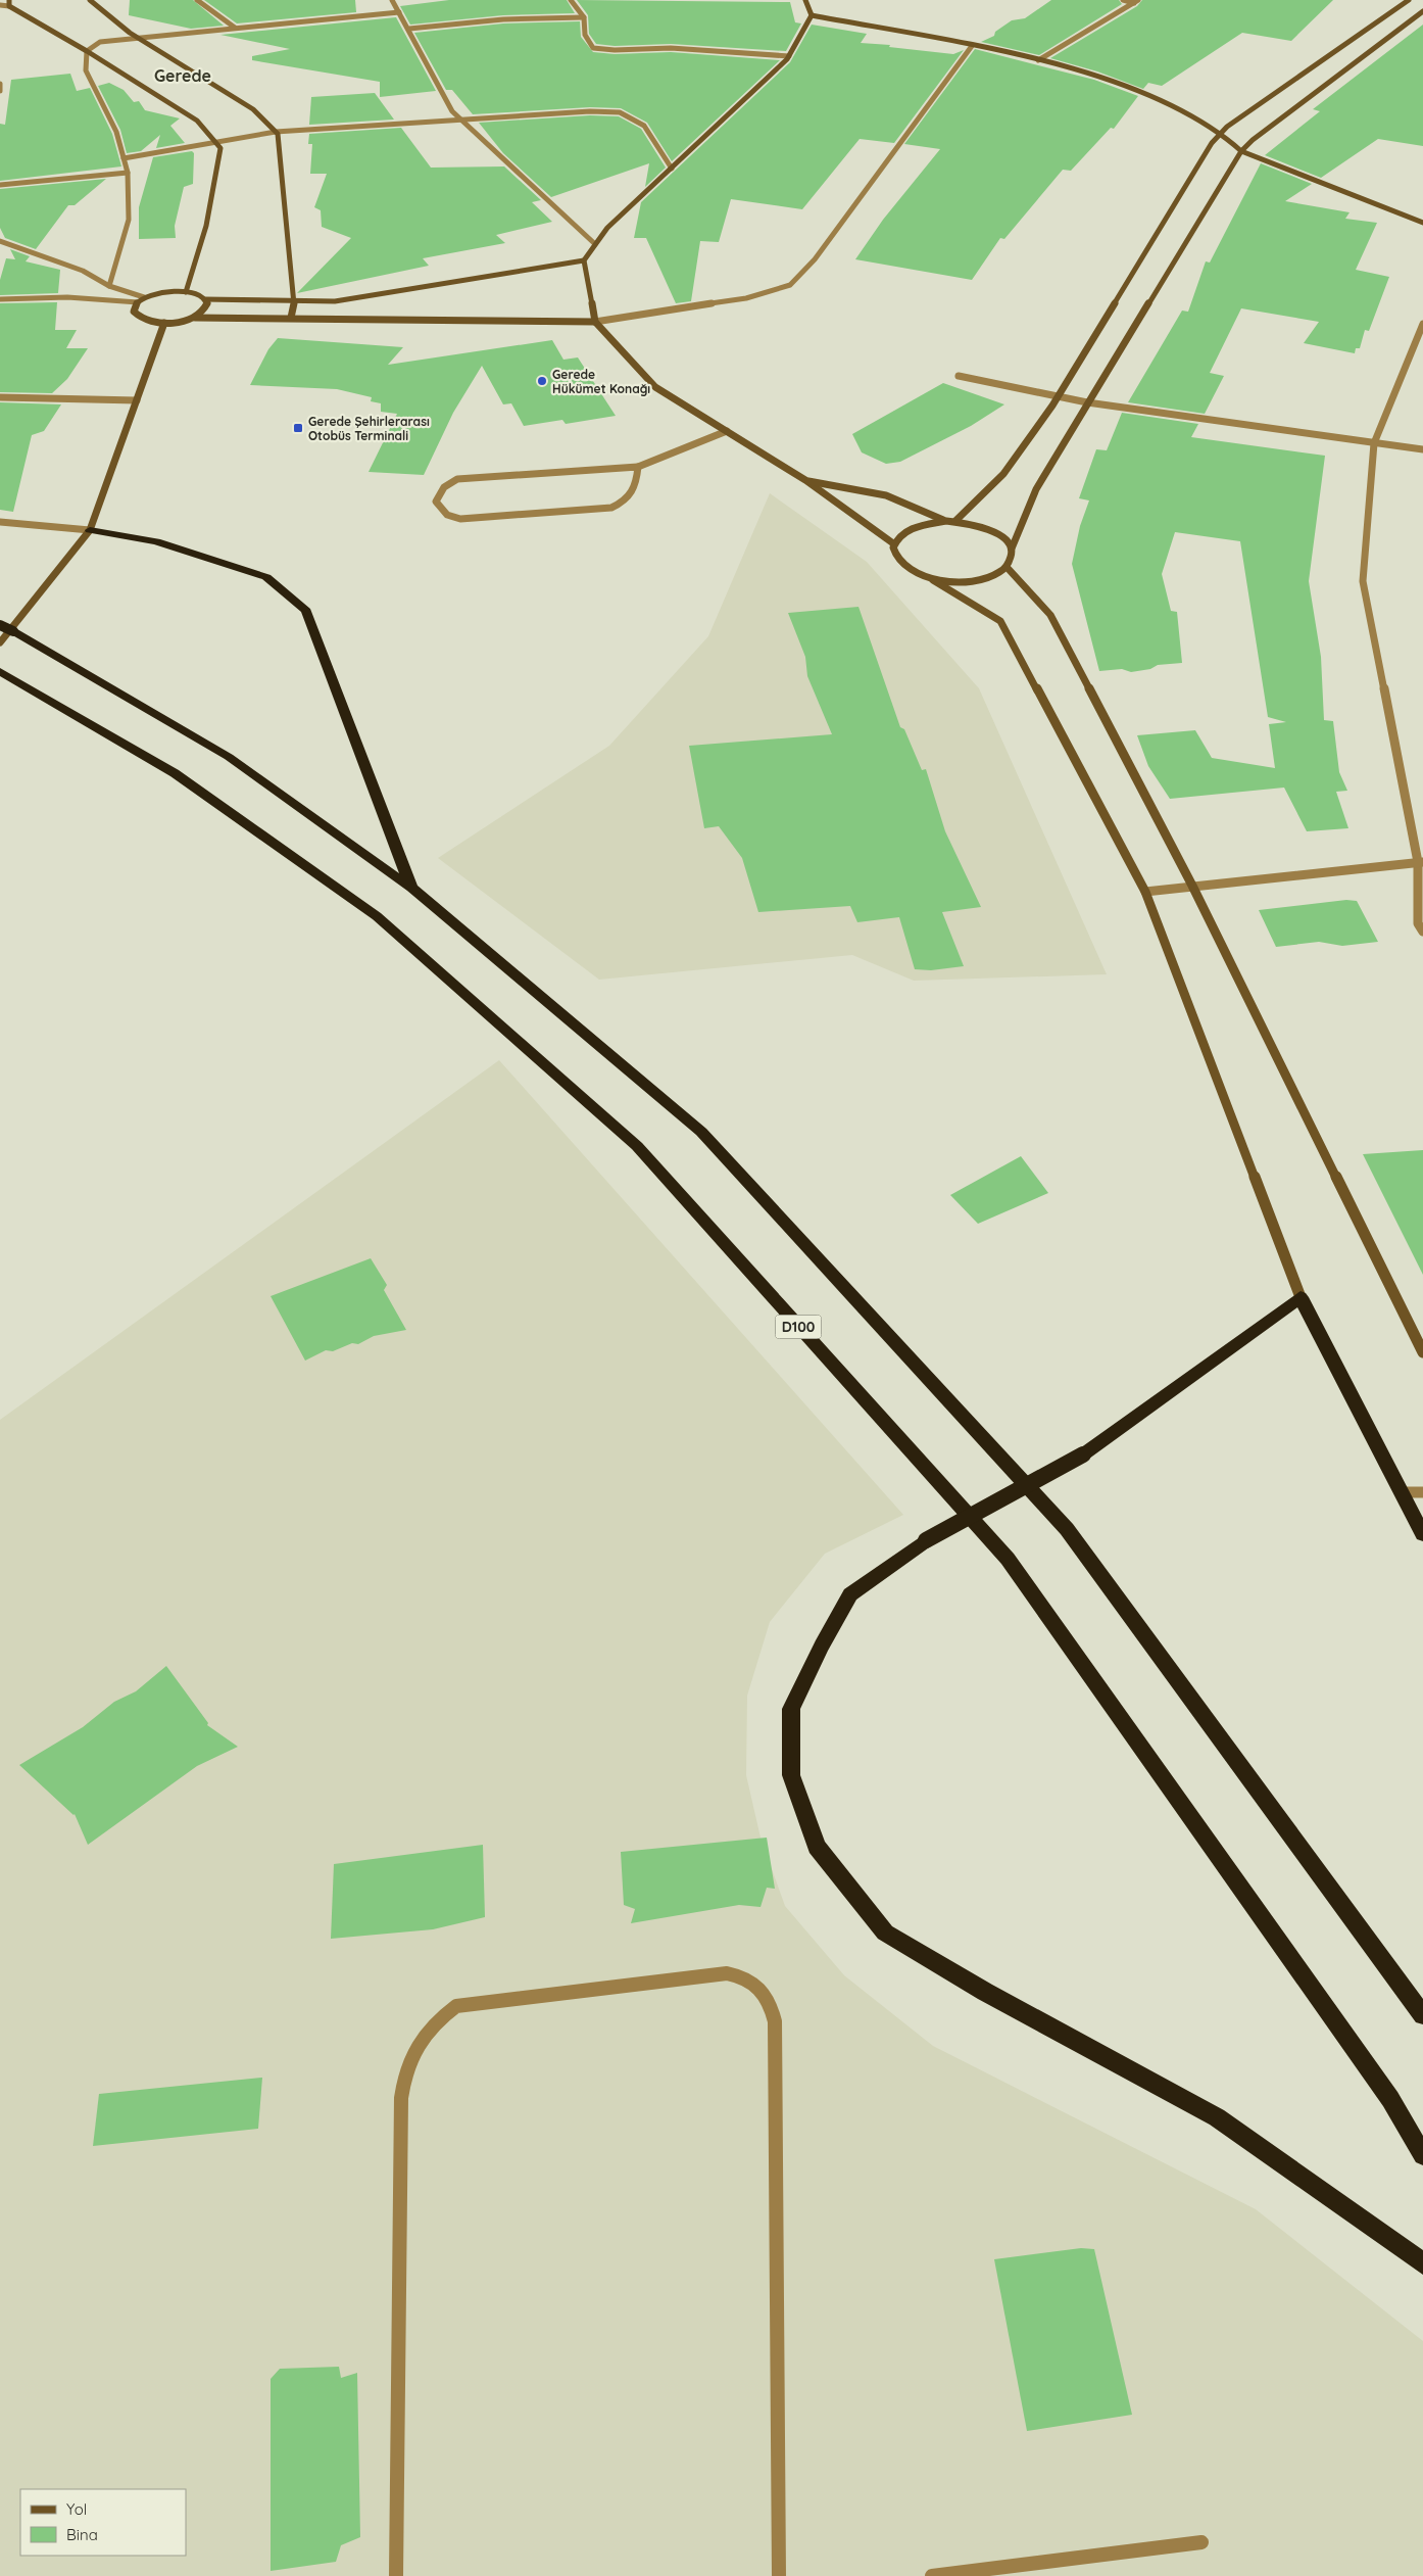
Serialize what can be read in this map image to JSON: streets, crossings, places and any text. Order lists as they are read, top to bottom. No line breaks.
{"streets":{"highway":["D100"]},"districts":["Gerede"],"places":{"other":["Gerede Hükümet Konağı"],"transit":["Gerede Şehirlerarası Otobüs Terminali"]},"legend":["Yol","Bina"]}
